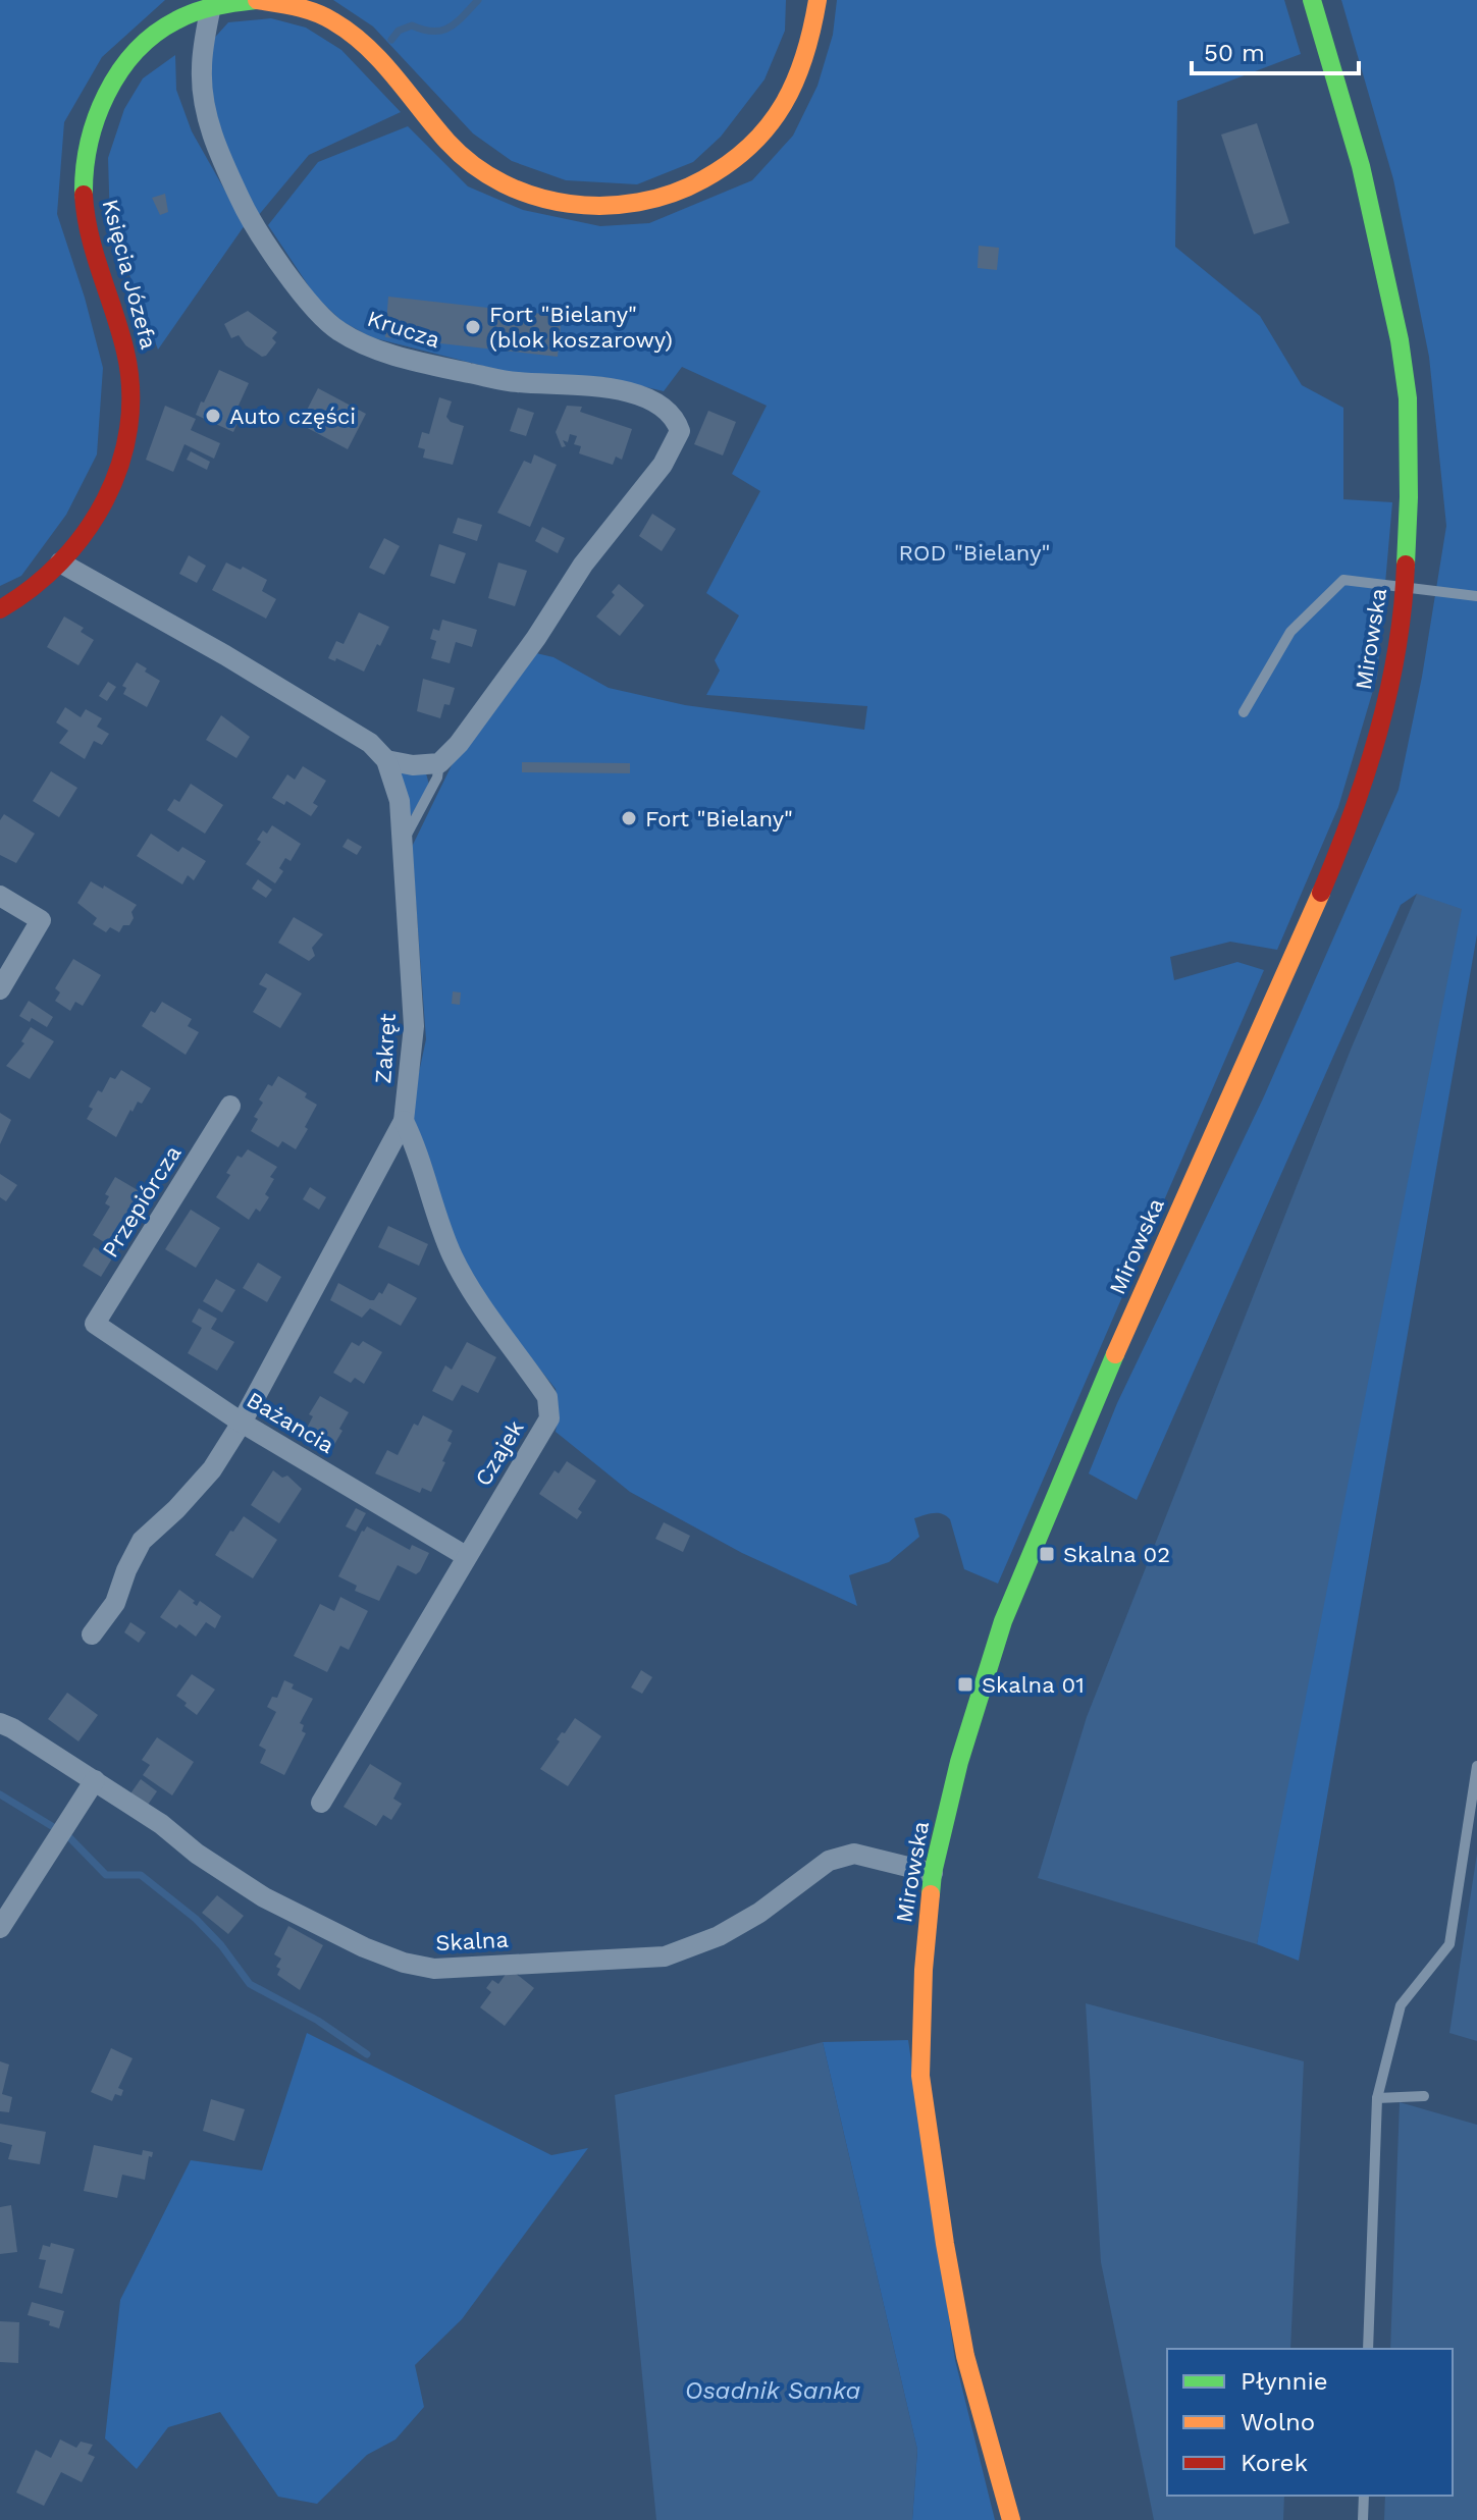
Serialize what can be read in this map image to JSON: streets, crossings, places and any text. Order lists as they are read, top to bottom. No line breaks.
{"streets":{"main road":["Księcia Józefa","Mirowska"],"street":["Krucza","Zakręt","Przepiórcza","Bażancia","Czajek","Skalna"]},"crossings":[["Księcia Józefa","Krucza"],["Mirowska","Skalna"],["Zakręt","Bażancia"],["Zakręt","Czajek"],["Przepiórcza","Bażancia"],["Bażancia","Czajek"]],"water":["Osadnik Sanka"],"parks":["ROD \"Bielany\""],"places":{"other":["Fort \"Bielany\" (blok koszarowy)","Auto części","Fort \"Bielany\""],"transit":["Skalna 02","Skalna 01"]},"legend":["Płynnie","Wolno","Korek"],"scale_bar":"50 m"}
